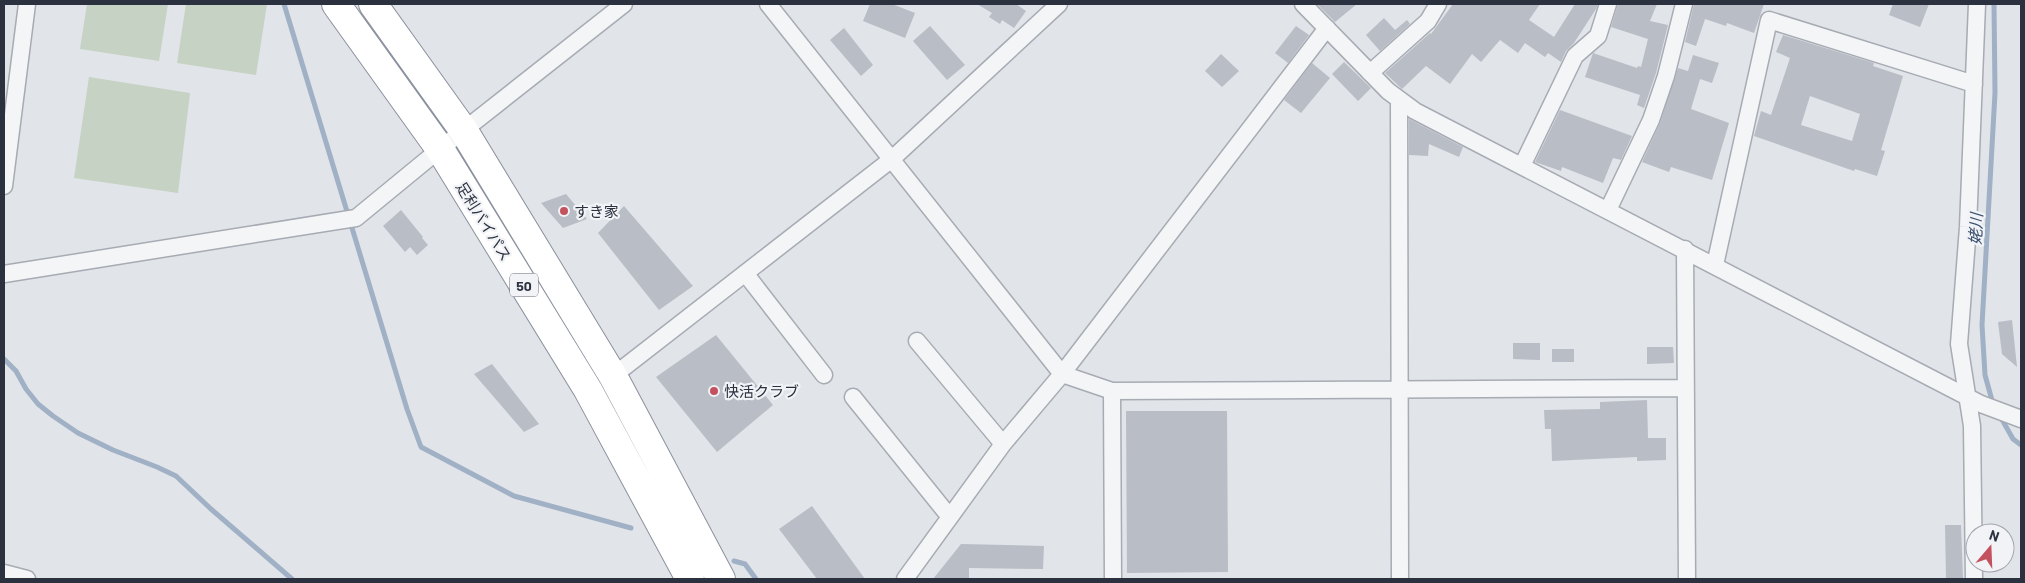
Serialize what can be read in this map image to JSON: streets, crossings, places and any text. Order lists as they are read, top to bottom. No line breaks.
{"streets":{"highway":["足利バイパス","50"]},"water":["姥川"],"places":["すき家","快活クラブ"],"north":"top"}
